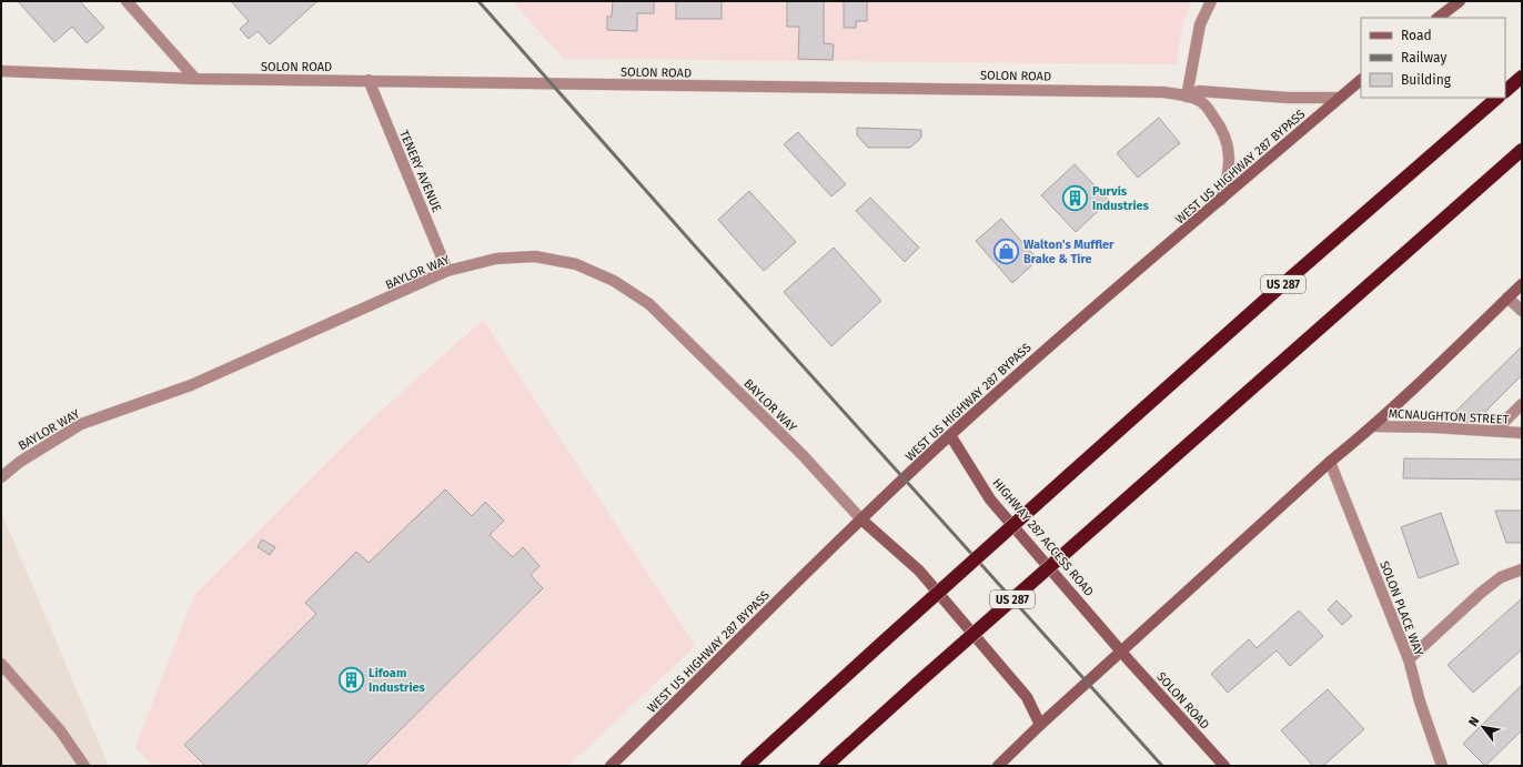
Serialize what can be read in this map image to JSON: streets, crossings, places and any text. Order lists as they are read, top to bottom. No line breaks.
{"streets":{"highway":["US 287"],"main road":["SOLON ROAD","WEST US HIGHWAY 287 BYPASS","HIGHWAY 287 ACCESS ROAD"],"street":["TENERY AVENUE","BAYLOR WAY","MCNAUGHTON STREET","SOLON PLACE WAY"]},"crossings":[["SOLON ROAD","WEST US HIGHWAY 287 BYPASS"],["SOLON ROAD","TENERY AVENUE"],["SOLON ROAD","HIGHWAY 287 ACCESS ROAD"],["WEST US HIGHWAY 287 BYPASS","BAYLOR WAY"],["WEST US HIGHWAY 287 BYPASS","HIGHWAY 287 ACCESS ROAD"],["TENERY AVENUE","BAYLOR WAY"],["US 287","HIGHWAY 287 ACCESS ROAD"]],"places":{"building":["Purvis Industries","Lifoam Industries"],"shop":["Walton's Muffler Brake & Tire"]},"legend":["Road","Railway","Building"],"north":"top left"}
